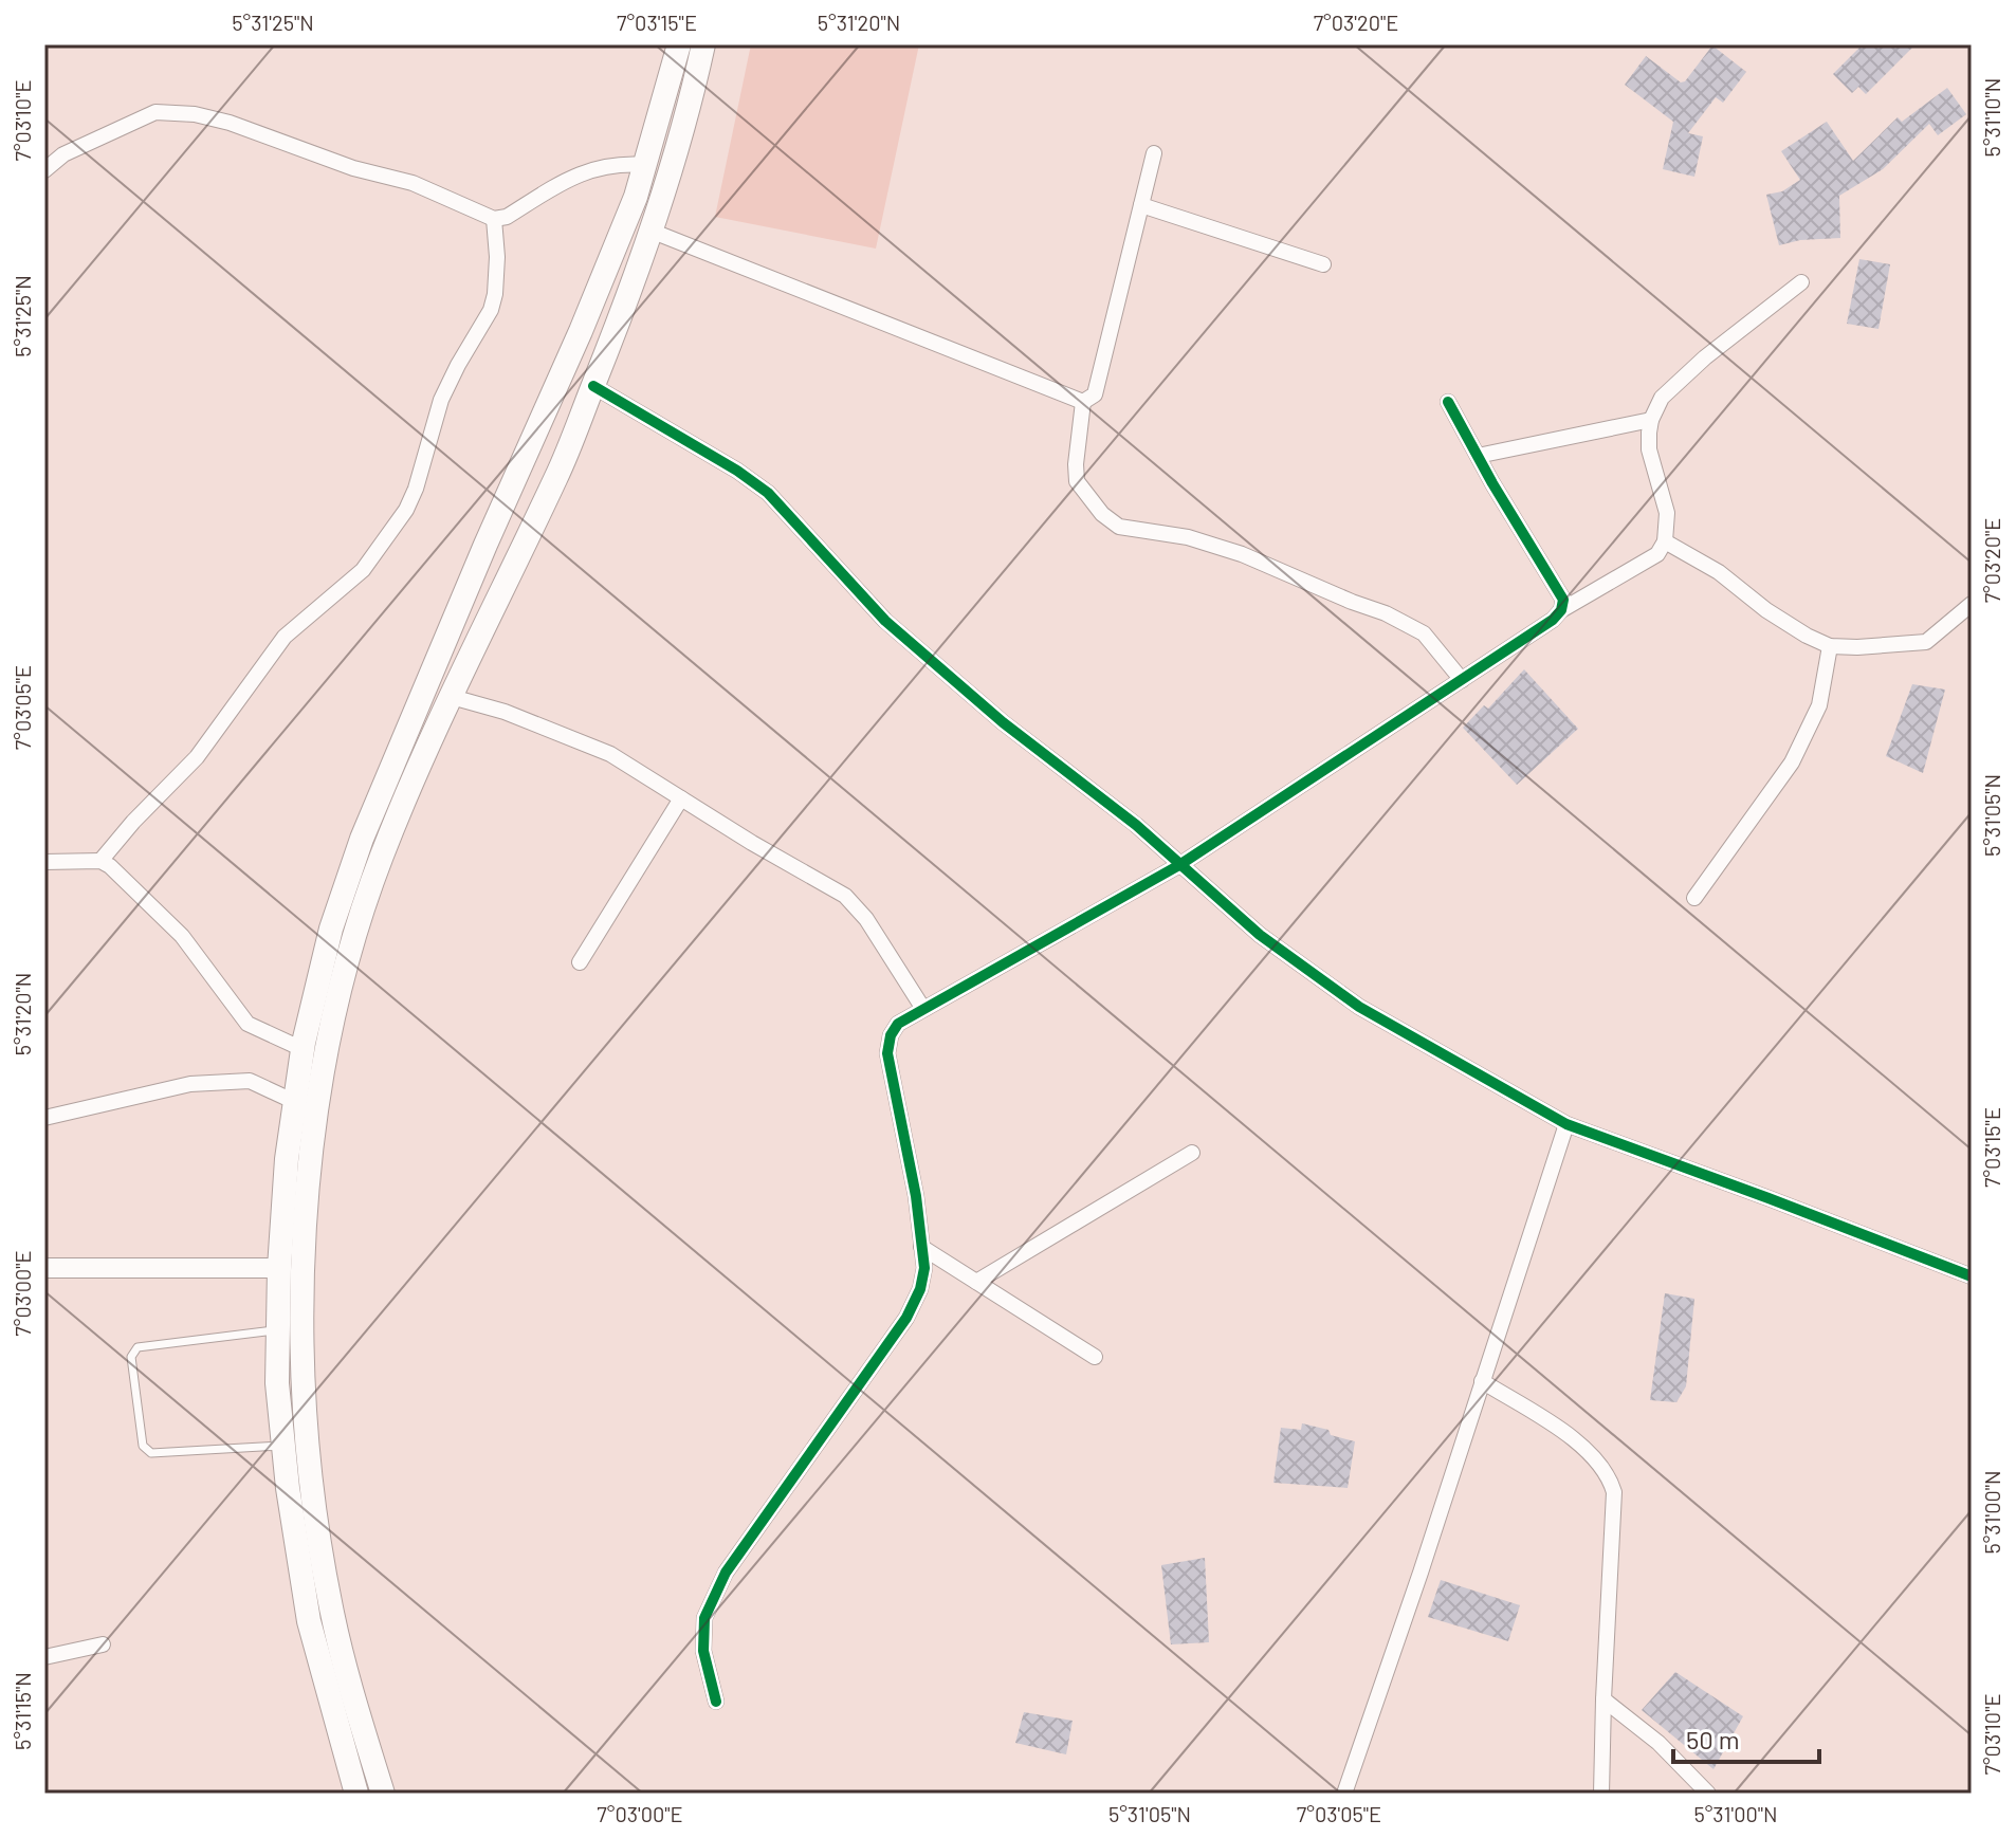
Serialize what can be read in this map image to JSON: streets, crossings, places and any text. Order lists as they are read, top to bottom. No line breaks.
{"scale_bar":"50 m","coordinates":["5°31'25\"N","7°03'15\"E","5°31'20\"N","7°03'20\"E","5°31'10\"N","7°03'10\"E","7°03'05\"E","5°31'05\"N","7°03'00\"E","5°31'00\"N","5°31'15\"N"]}
